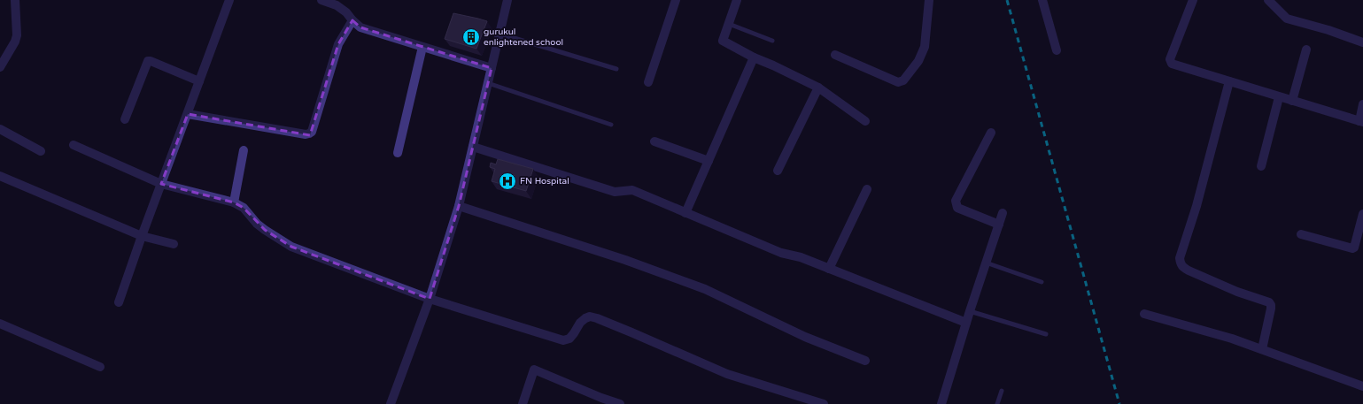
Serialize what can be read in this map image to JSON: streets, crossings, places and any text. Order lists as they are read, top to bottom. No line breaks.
{"places":{"building":["gurukul enlightened school"],"hospital":["FN Hospital"]}}
